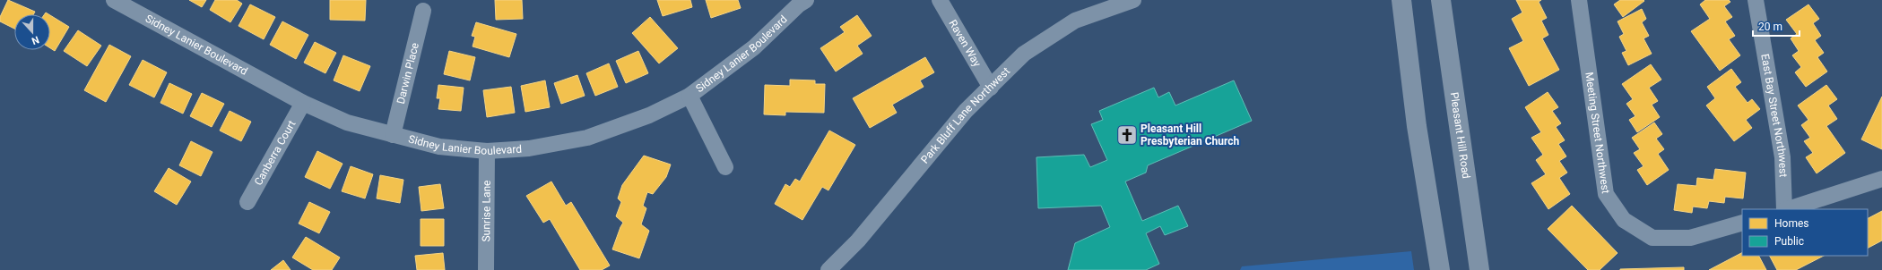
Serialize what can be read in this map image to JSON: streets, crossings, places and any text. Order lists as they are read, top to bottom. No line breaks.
{"streets":{"highway":["Pleasant Hill Road"],"street":["Raven Way","Sidney Lanier Boulevard","Darwin Place","Park Bluff Lane Northwest","East Bay Street Northwest","Meeting Street Northwest","Canberra Court","Sunrise Lane"]},"crossings":[["Raven Way","Park Bluff Lane Northwest"],["Sidney Lanier Boulevard","Darwin Place"],["Sidney Lanier Boulevard","Canberra Court"],["Sidney Lanier Boulevard","Sunrise Lane"]],"places":{"church":["Pleasant Hill Presbyterian Church"]},"legend":["Homes","Public"],"scale_bar":"20 m","north":"bottom"}
